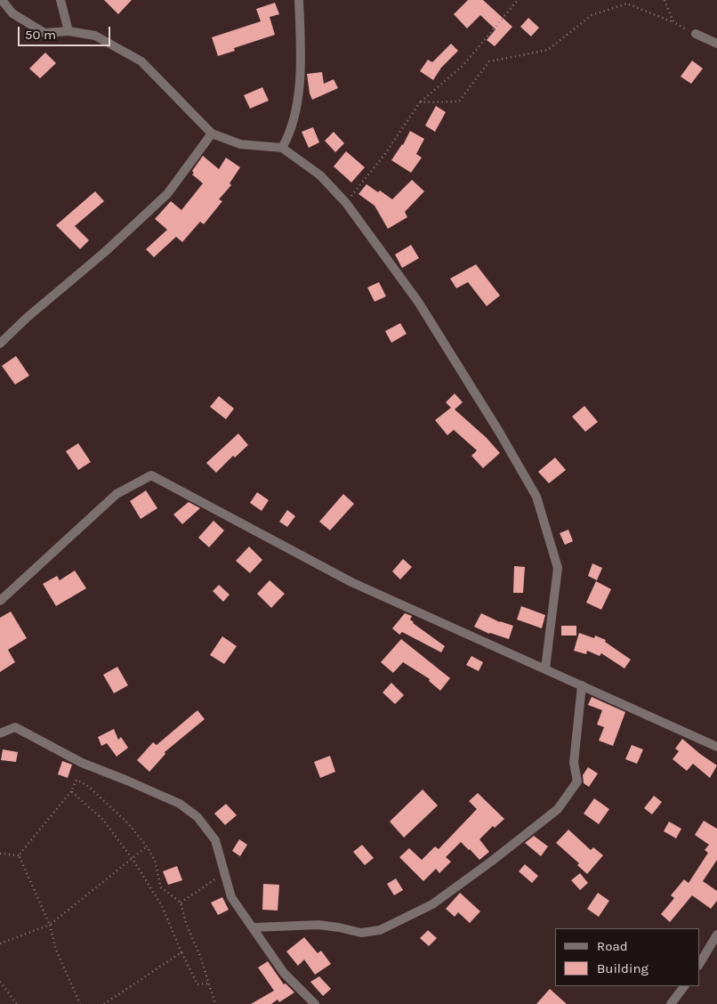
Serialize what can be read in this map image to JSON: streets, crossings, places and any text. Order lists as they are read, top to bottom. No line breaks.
{"legend":["Road","Building"],"scale_bar":"50 m"}
